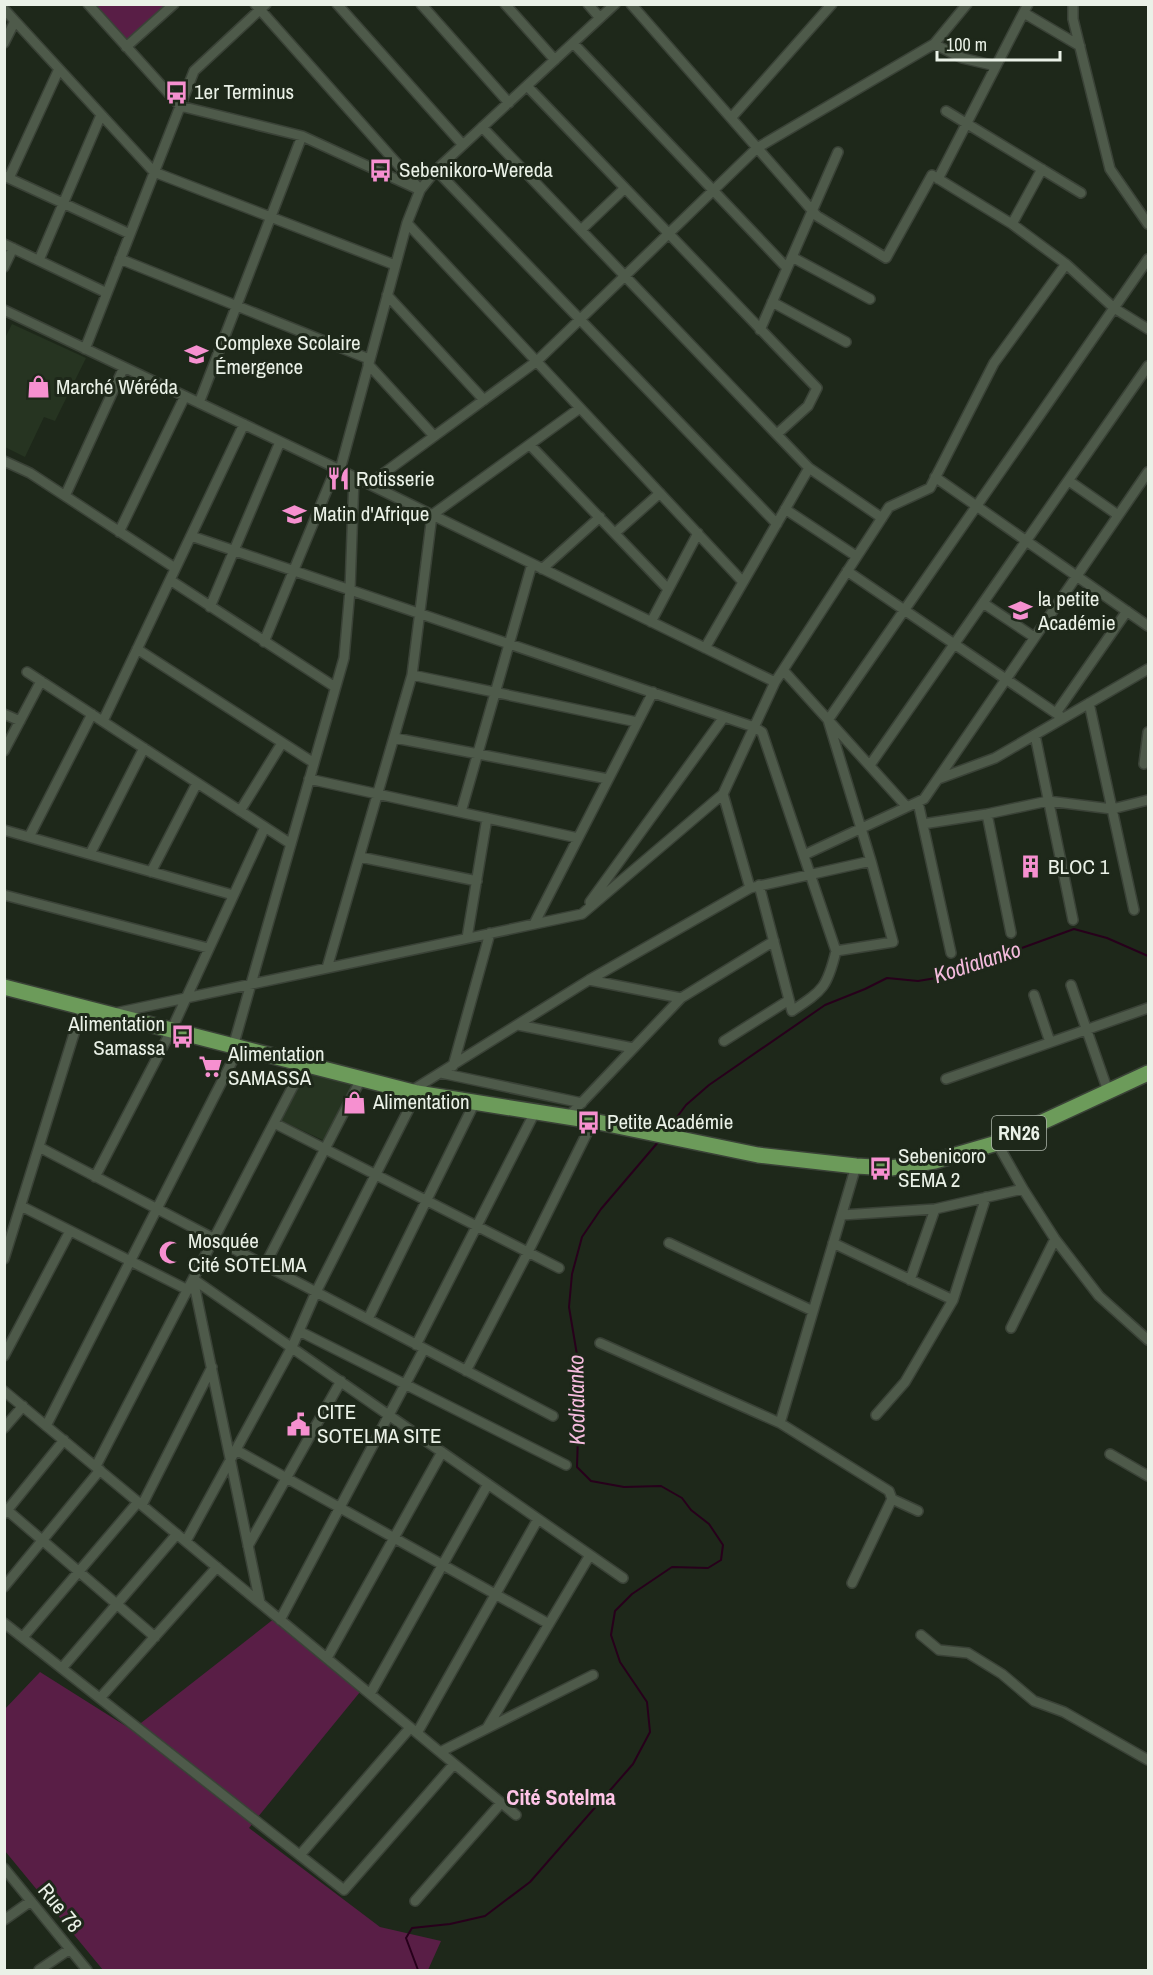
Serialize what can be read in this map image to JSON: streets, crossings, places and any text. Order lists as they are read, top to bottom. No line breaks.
{"streets":{"main road":["RN26"],"street":["Rue 78"]},"districts":["Cité Sotelma"],"water":["Kodialanko"],"places":{"bus stop":["1er Terminus","Sebenikoro-Wereda","Alimentation Samassa","Petite Académie","Sebenicoro SEMA 2"],"school or university":["Complexe Scolaire Émergence","Matin d'Afrique","la petite Académie"],"shop":["Marché Wéréda","Alimentation"],"restaurant":["Rotisserie"],"building":["BLOC 1"],"supermarket":["Alimentation SAMASSA"],"mosque":["Mosquée Cité SOTELMA"],"public building":["CITE SOTELMA SITE"]},"scale_bar":"100 m"}
